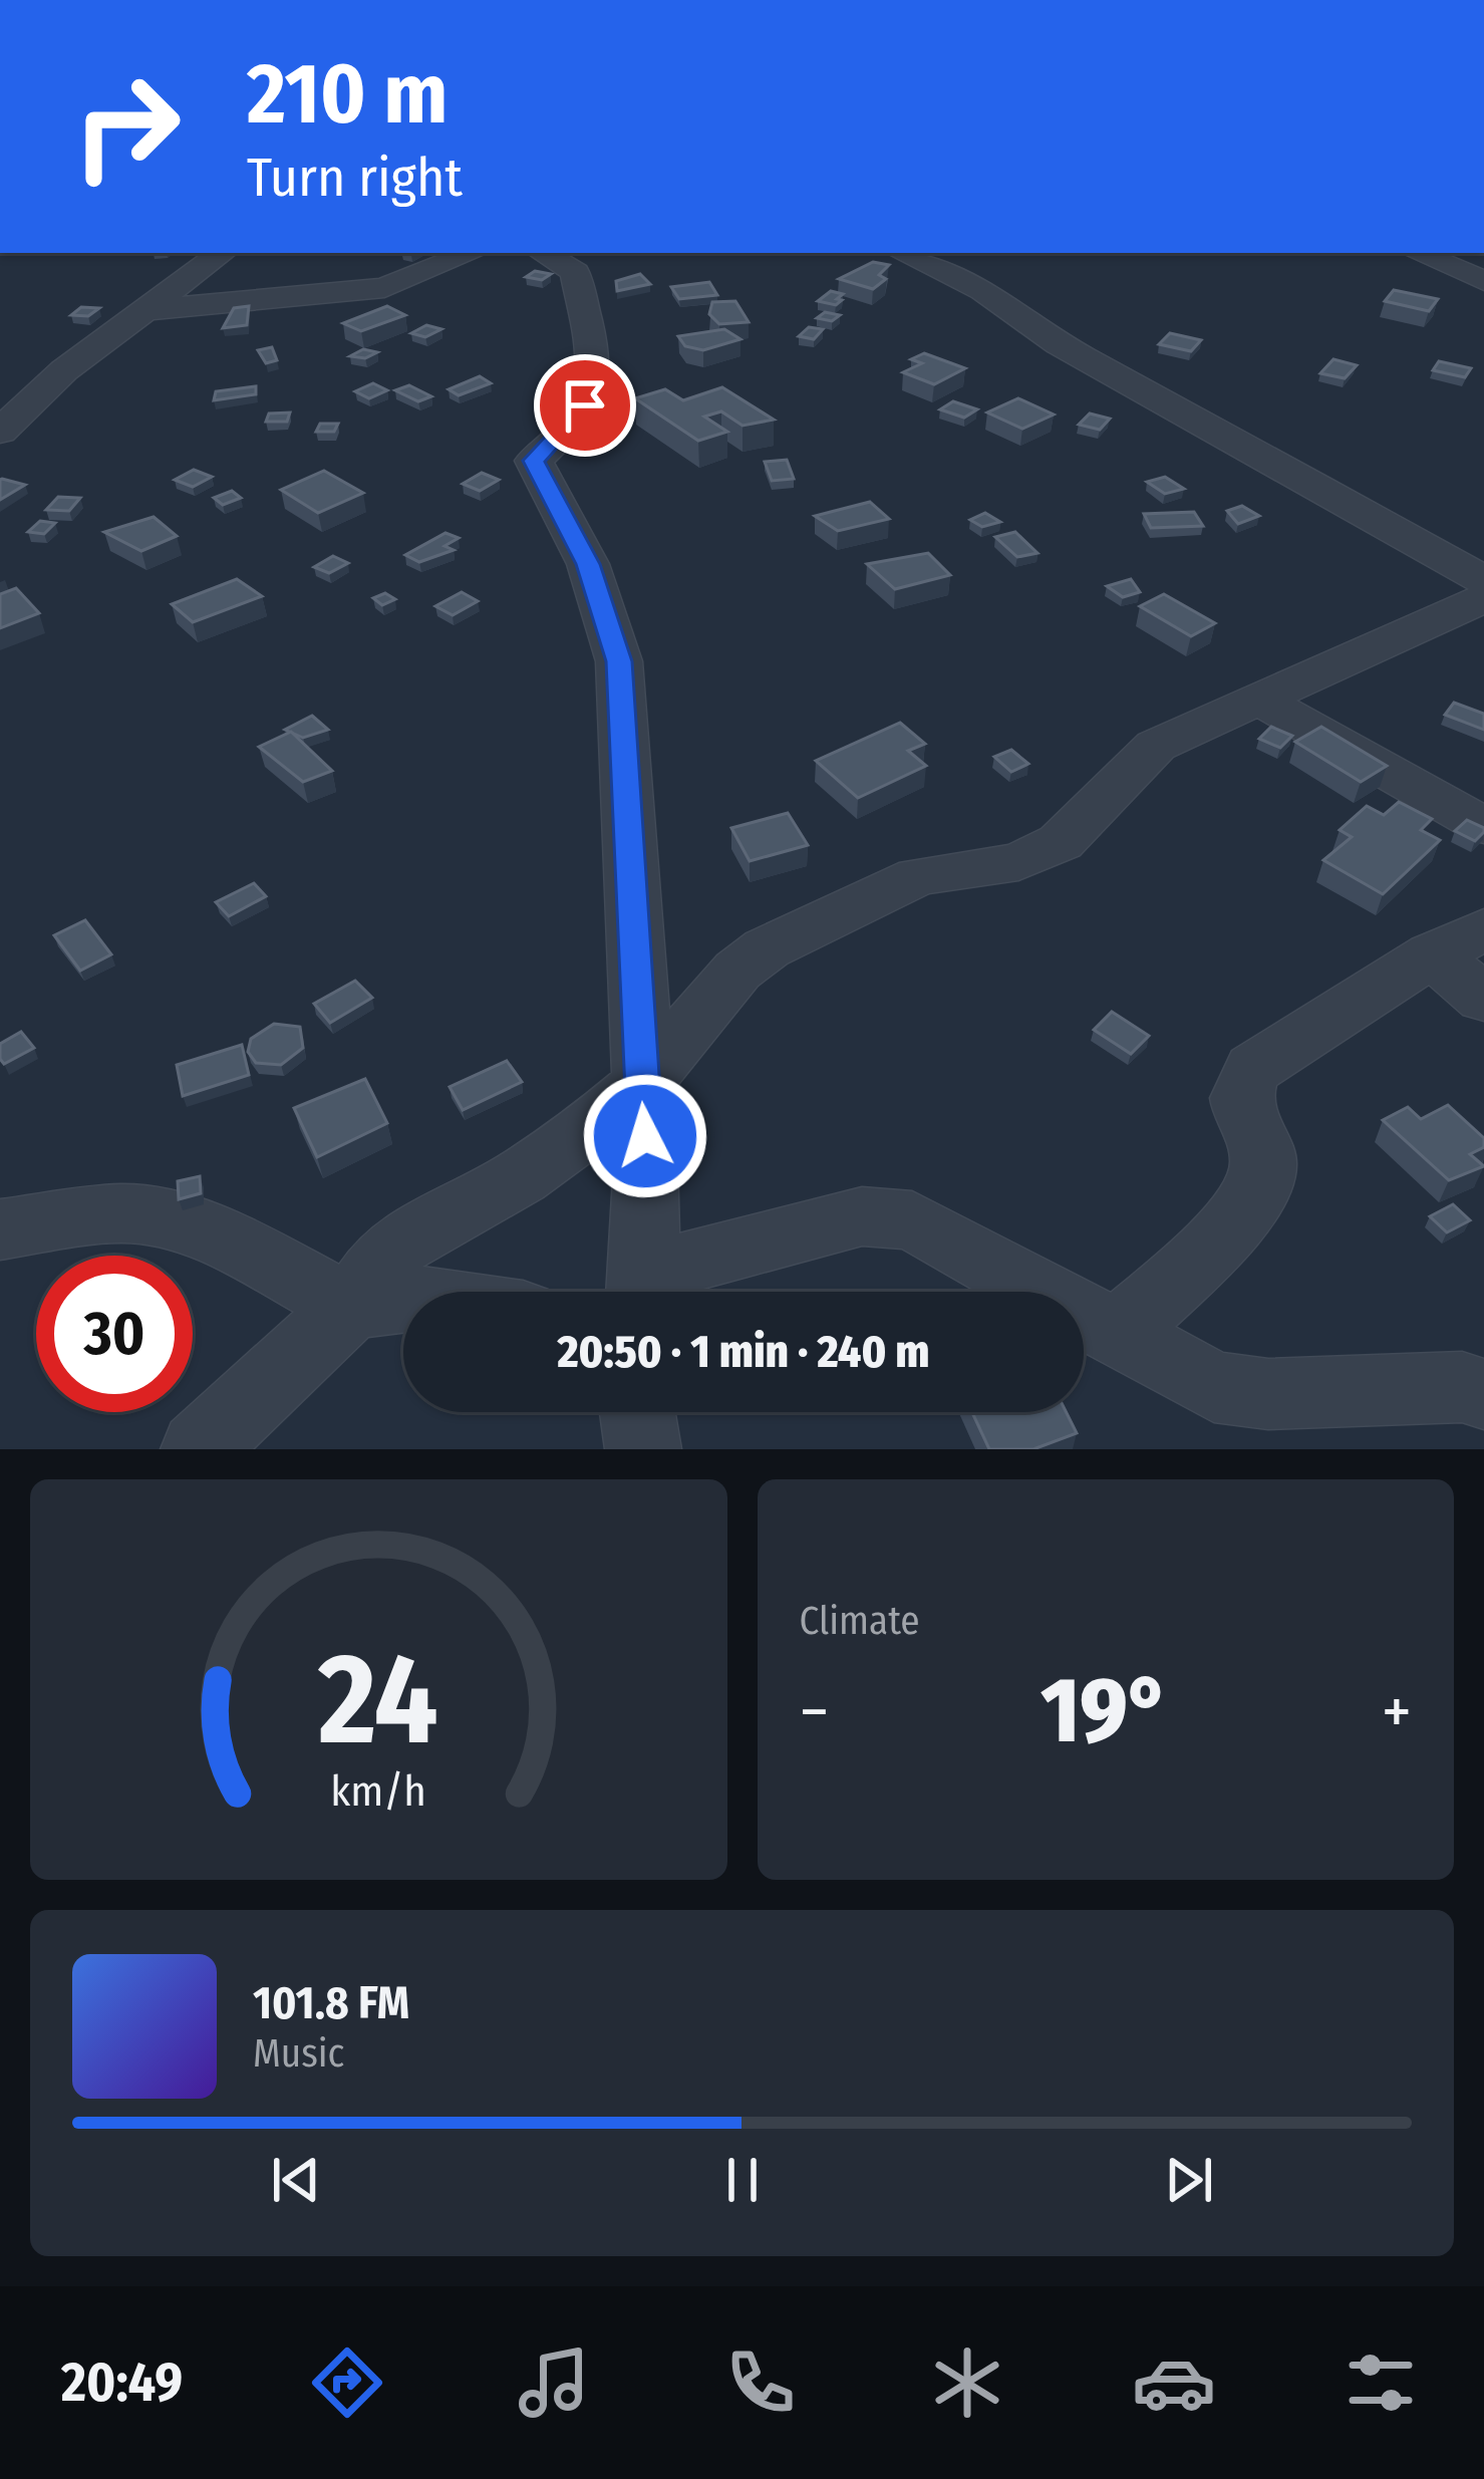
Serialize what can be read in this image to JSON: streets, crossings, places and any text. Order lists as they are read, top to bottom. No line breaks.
{"page":{"turn":["210 m","Turn right"],"limit":"30","trip":"20:50 · 1 min · 240 m","tile":"Climate","heat":["−","19°","+"],"song":["101.8 FM","Music"],"tabs":"20:49","gauge":["24","km/h"]}}
